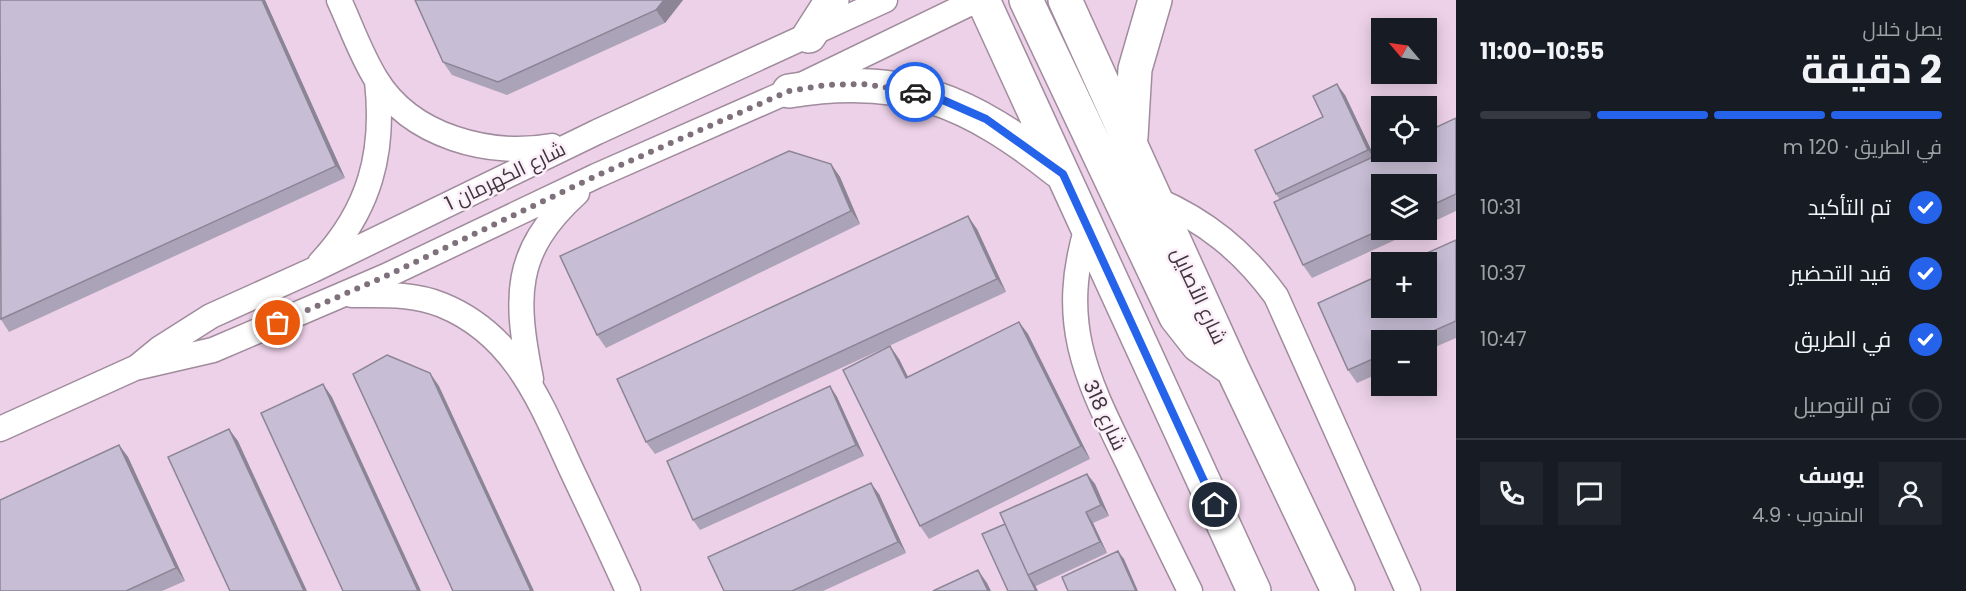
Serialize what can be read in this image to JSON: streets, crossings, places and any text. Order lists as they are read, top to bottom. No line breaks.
{"streets":{"main road":["شارع الأصايل"],"street":["شارع الكهرمان 1","شارع 318"]},"north":"top left","page":{"heading":["2 دقيقة","يصل خلال","10:55–11:00"],"panel":["يوسف","المندوب · 4.9"],"map_buttons":["+","−"],"bar":"في الطريق · 120 m","list":[["تم التأكيد","10:31"],["قيد التحضير","10:37"],["في الطريق","10:47"],"تم التوصيل"]}}
